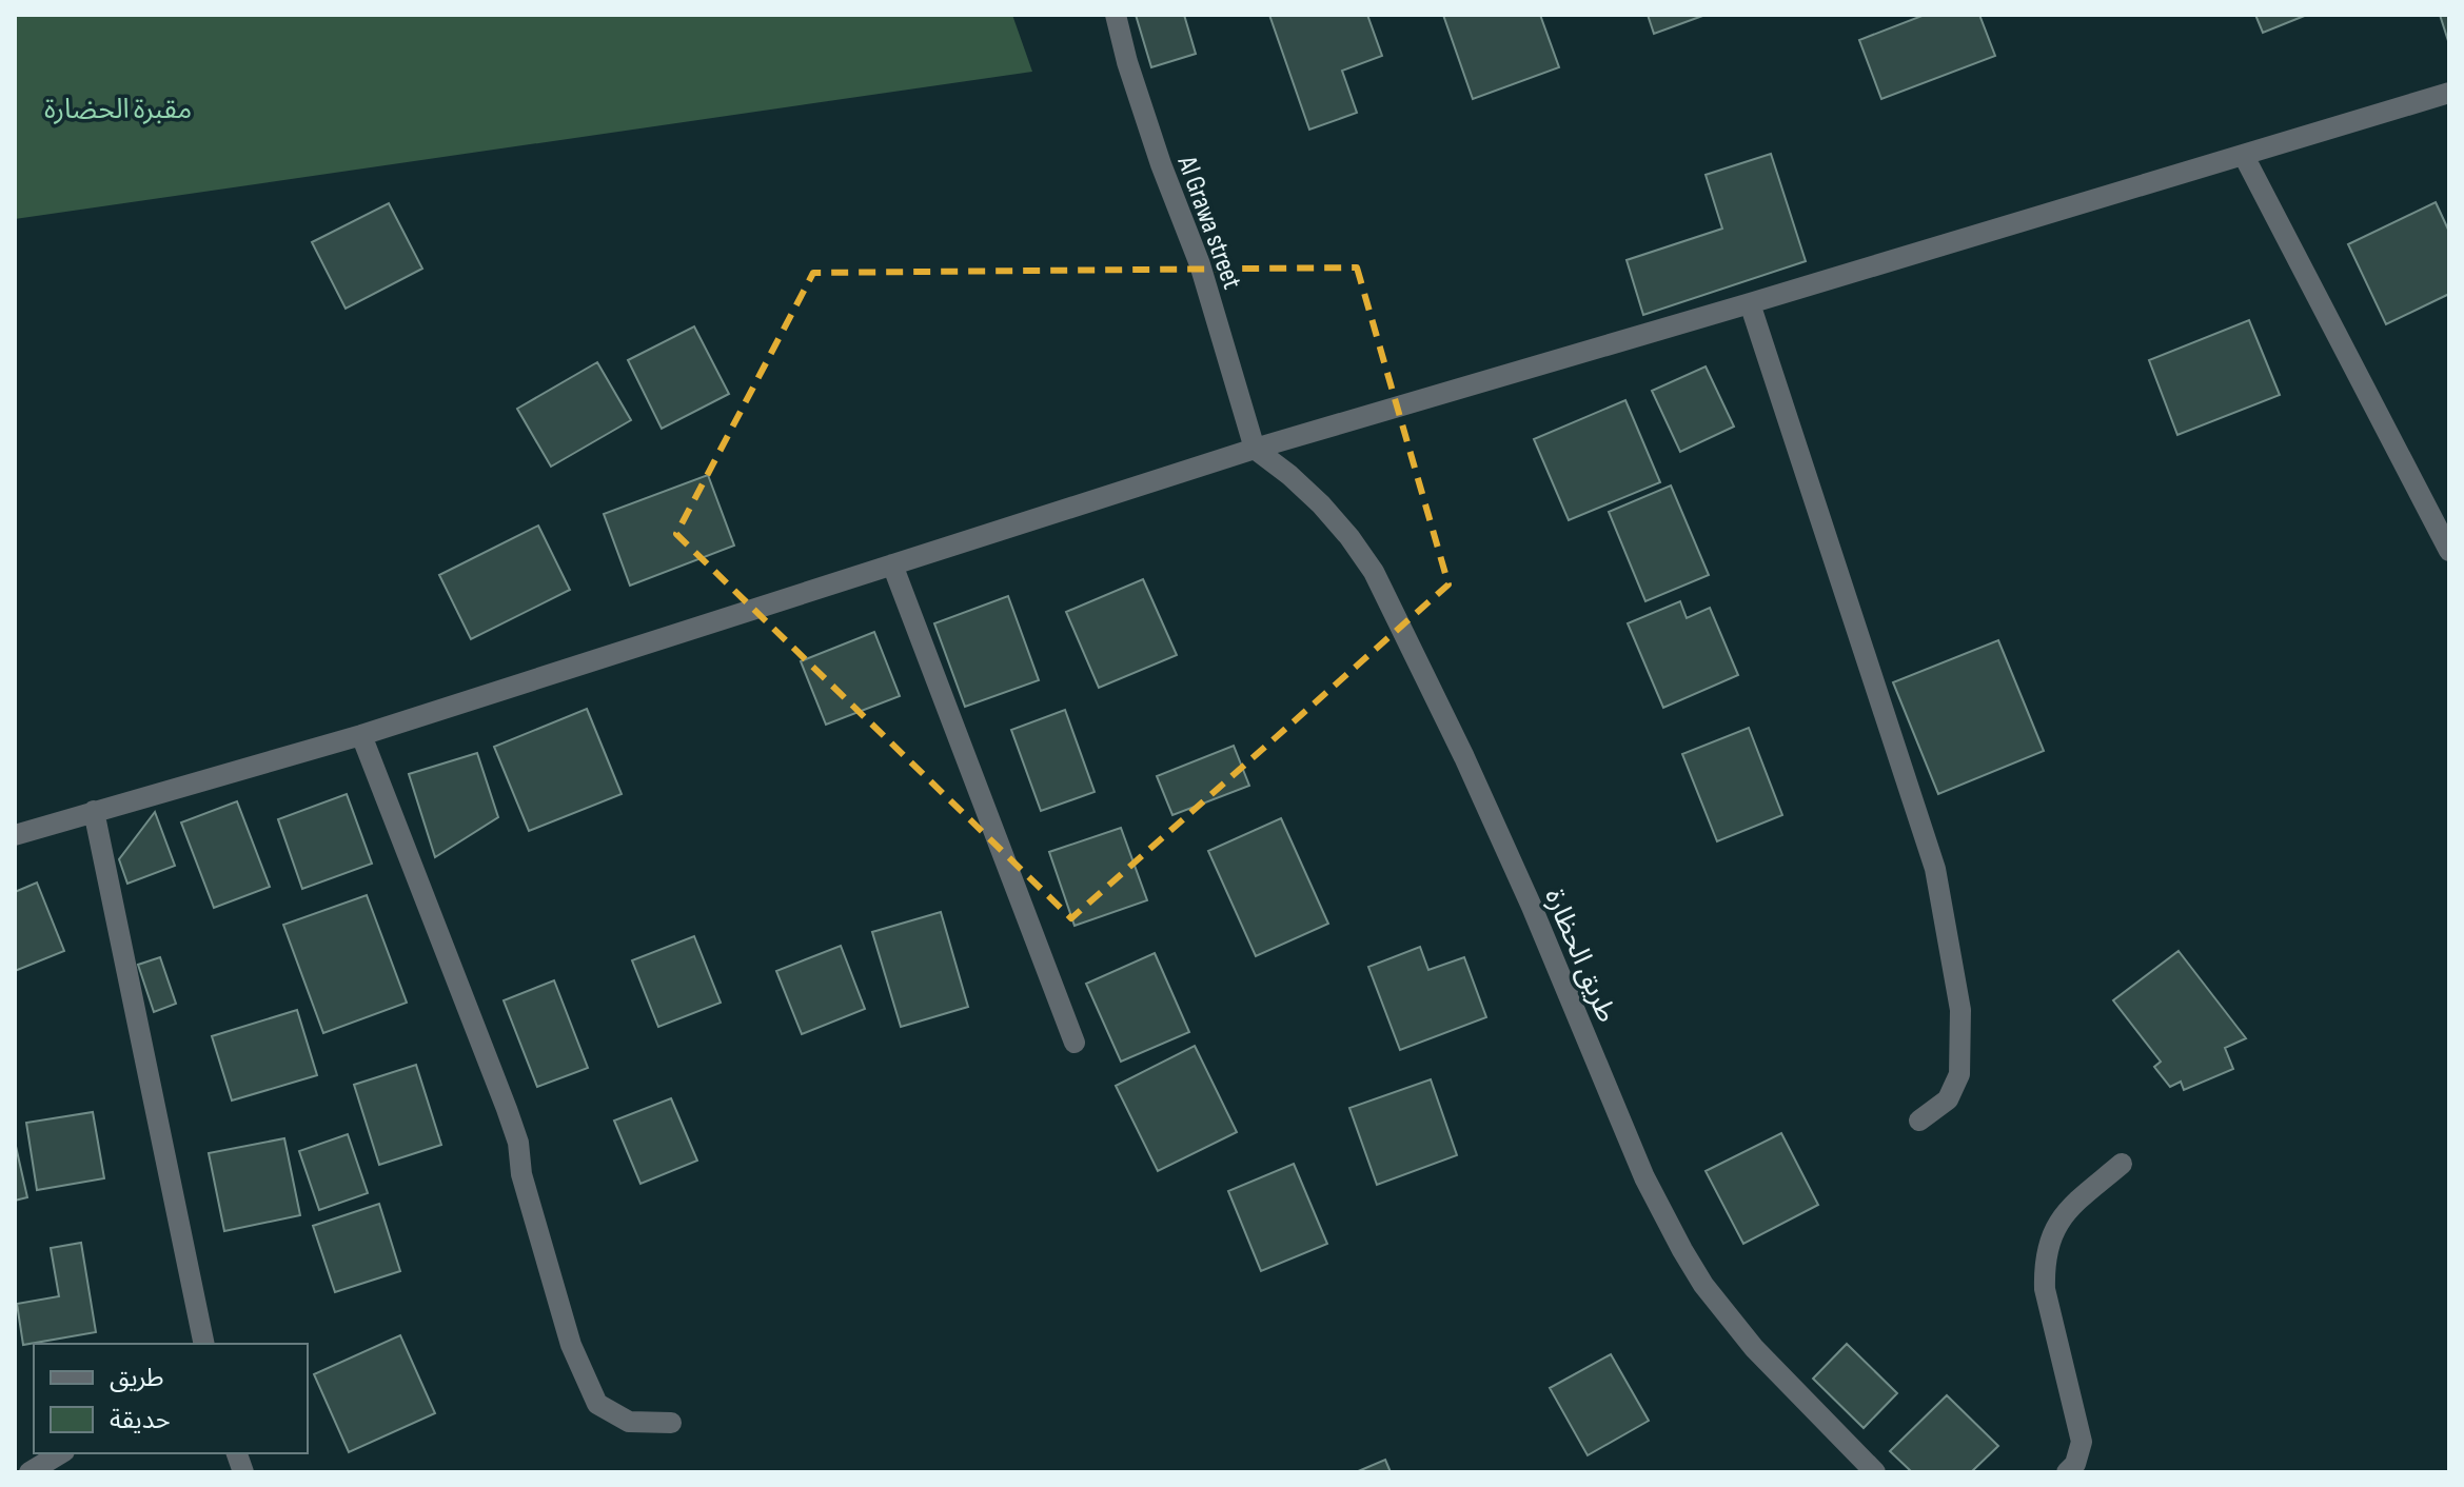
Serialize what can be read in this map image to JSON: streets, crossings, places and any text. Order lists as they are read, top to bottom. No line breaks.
{"streets":{"street":["Al Grawa street","طريق الحظارة"]},"crossings":[["Al Grawa street","طريق الحظارة"]],"parks":["مقبرة الحضارة"],"legend":["طريق","حديقة"]}
